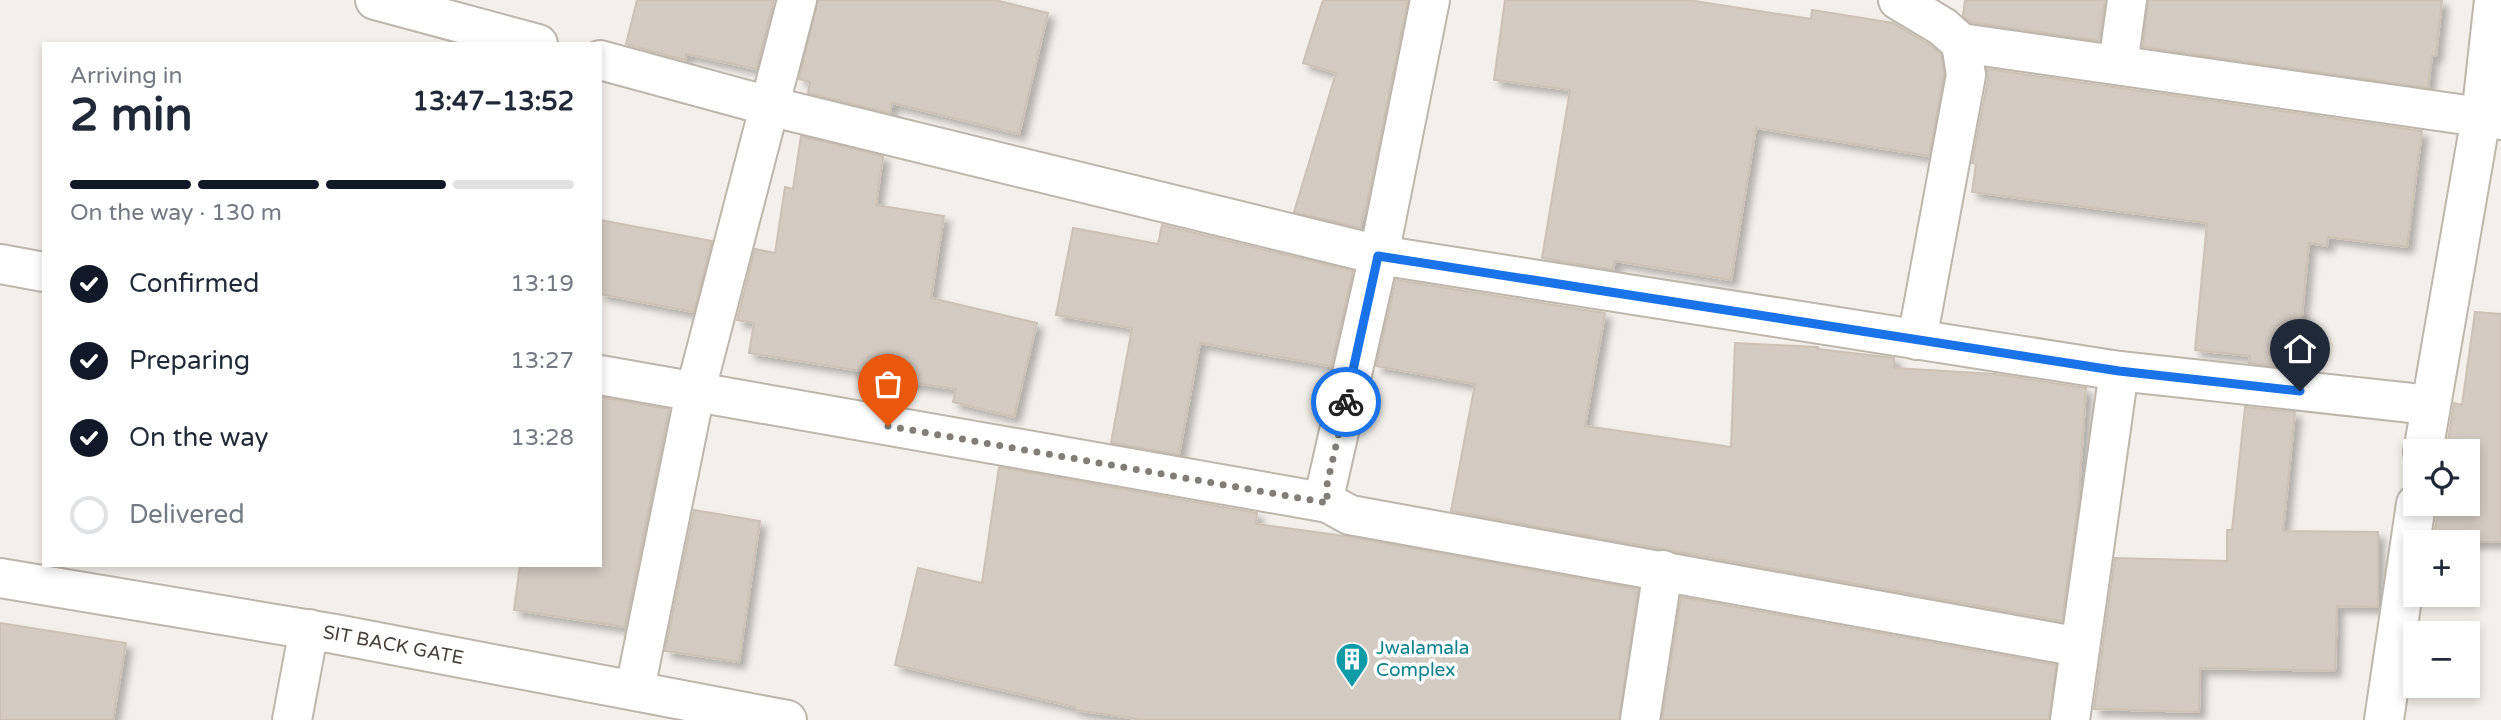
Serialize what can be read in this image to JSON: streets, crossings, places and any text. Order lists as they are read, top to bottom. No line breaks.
{"streets":{"street":["SIT BACK GATE"]},"places":{"building":["Jwalamala Complex"]},"page":{"heading":["2 min","Arriving in","13:47–13:52"],"bar":"On the way · 130 m","list":[["Confirmed","13:19"],["Preparing","13:27"],["On the way","13:28"],"Delivered"],"map_buttons":["+","−"]}}
